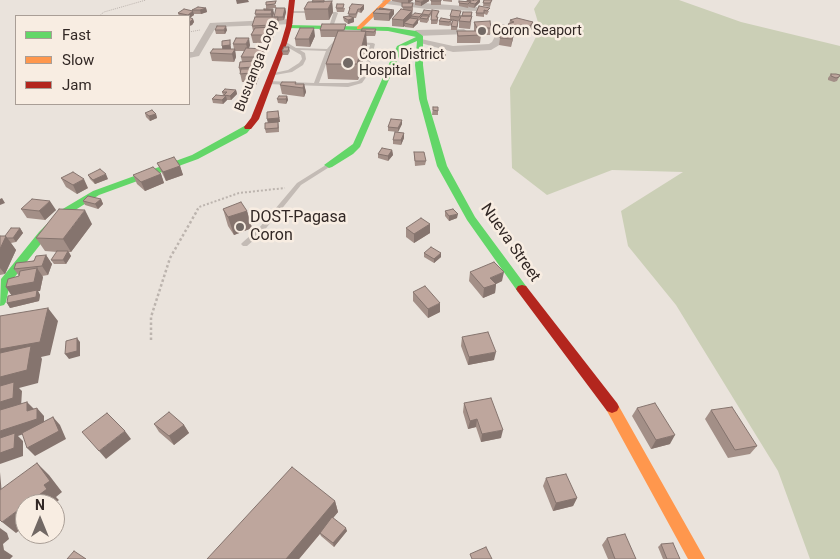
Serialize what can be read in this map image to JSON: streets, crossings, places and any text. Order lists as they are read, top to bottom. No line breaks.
{"streets":{"street":["Busuanga Loop","Nueva Street"]},"places":["Coron Seaport","Coron District Hospital","DOST-Pagasa Coron"],"legend":["Fast","Slow","Jam"],"north":"top"}
